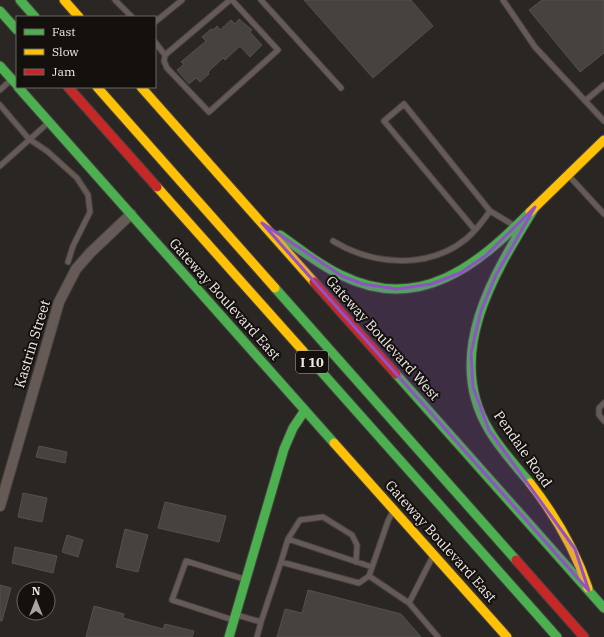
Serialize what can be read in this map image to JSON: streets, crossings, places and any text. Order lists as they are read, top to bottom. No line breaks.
{"streets":{"main road":["Gateway Boulevard East","Gateway Boulevard West","I 10","Pendale Road"],"street":["Kastrin Street"]},"crossings":[["Gateway Boulevard East","Kastrin Street"],["Gateway Boulevard West","Pendale Road"]],"legend":["Fast","Slow","Jam"],"north":"top"}
